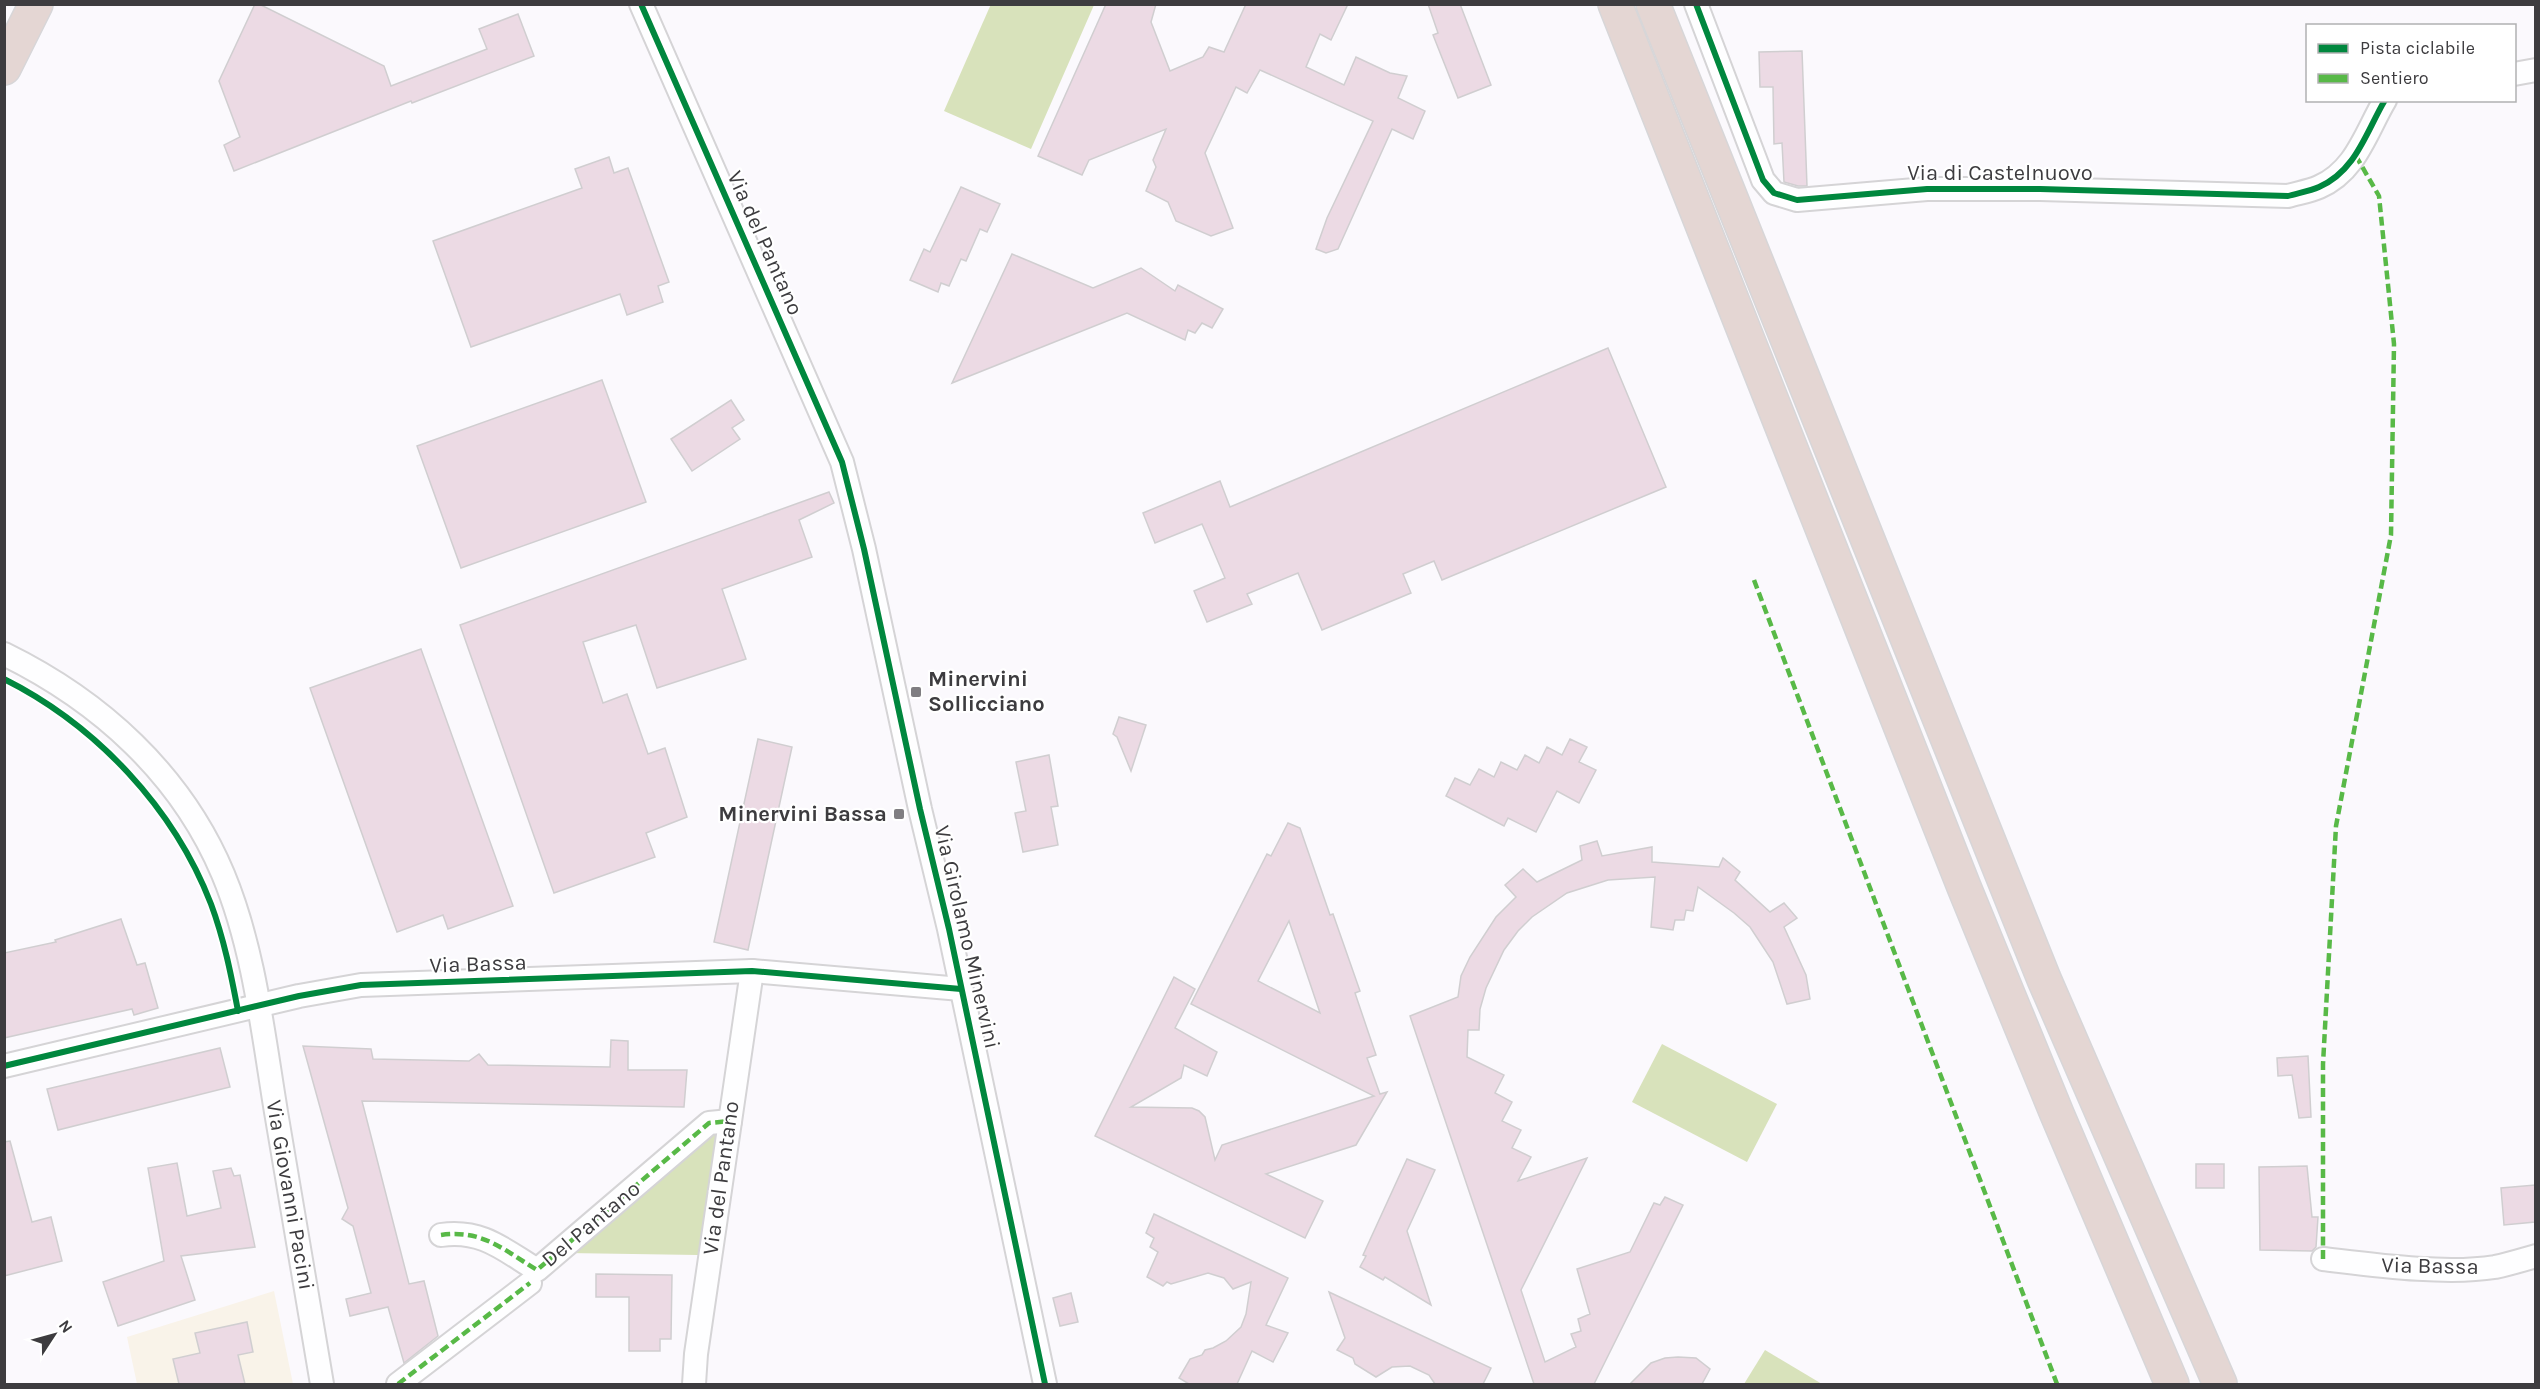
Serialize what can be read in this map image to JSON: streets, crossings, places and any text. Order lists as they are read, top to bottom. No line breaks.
{"streets":{"street":["Via di Castelnuovo","Via del Pantano","Via Girolamo Minervini","Via Bassa","Via Giovanni Pacini","Del Pantano"]},"crossings":[["Via del Pantano","Via Girolamo Minervini"],["Via del Pantano","Via Bassa"],["Via del Pantano","Del Pantano"],["Via Girolamo Minervini","Via Bassa"],["Via Bassa","Via Giovanni Pacini"]],"places":{"transit":["Minervini Sollicciano","Minervini Bassa"]},"legend":["Pista ciclabile","Sentiero"],"north":"top right"}
